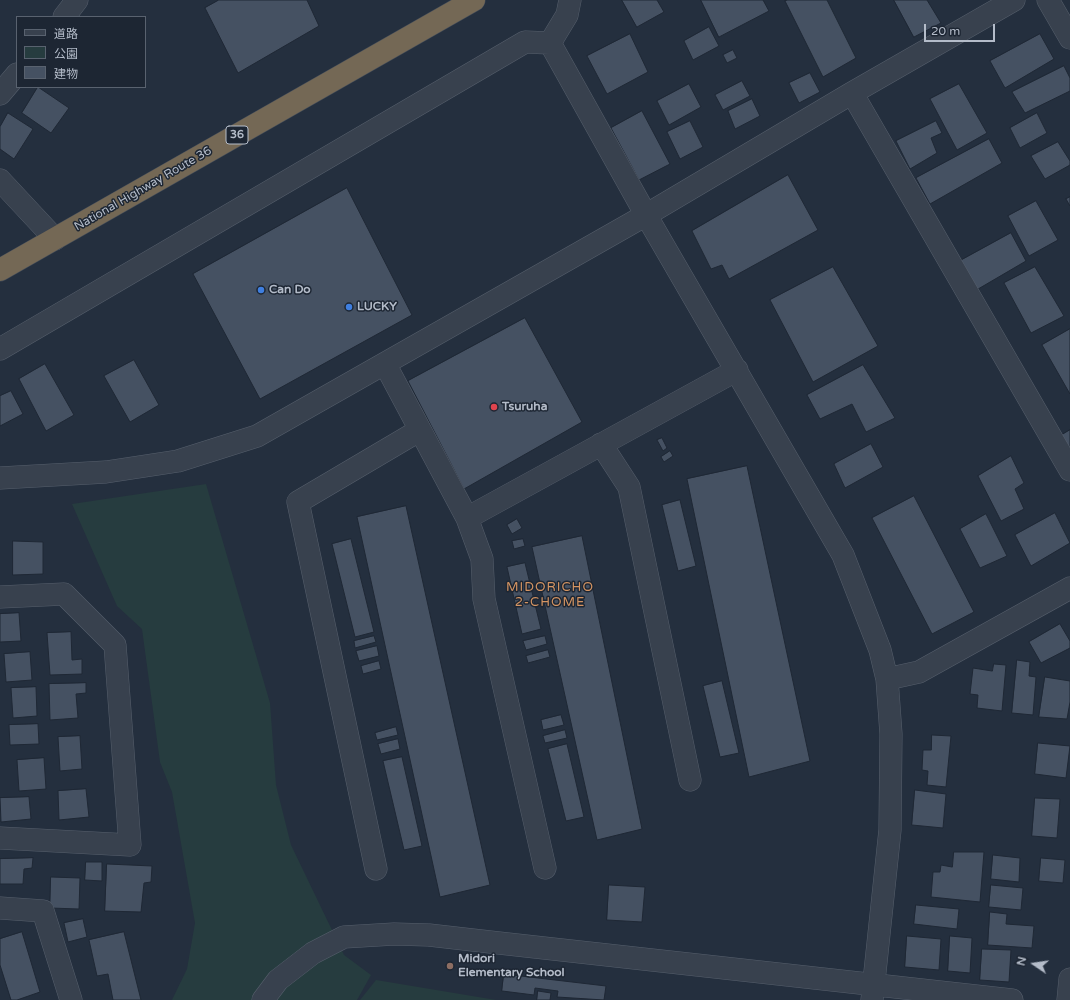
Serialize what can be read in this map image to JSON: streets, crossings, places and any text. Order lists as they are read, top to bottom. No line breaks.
{"streets":{"highway":["36","National Highway Route 36"]},"districts":["MIDORICHO 2-CHOME"],"places":["Can Do","LUCKY","Tsuruha","Midori Elementary School"],"legend":["道路","公園","建物"],"scale_bar":"20 m","north":"left"}
